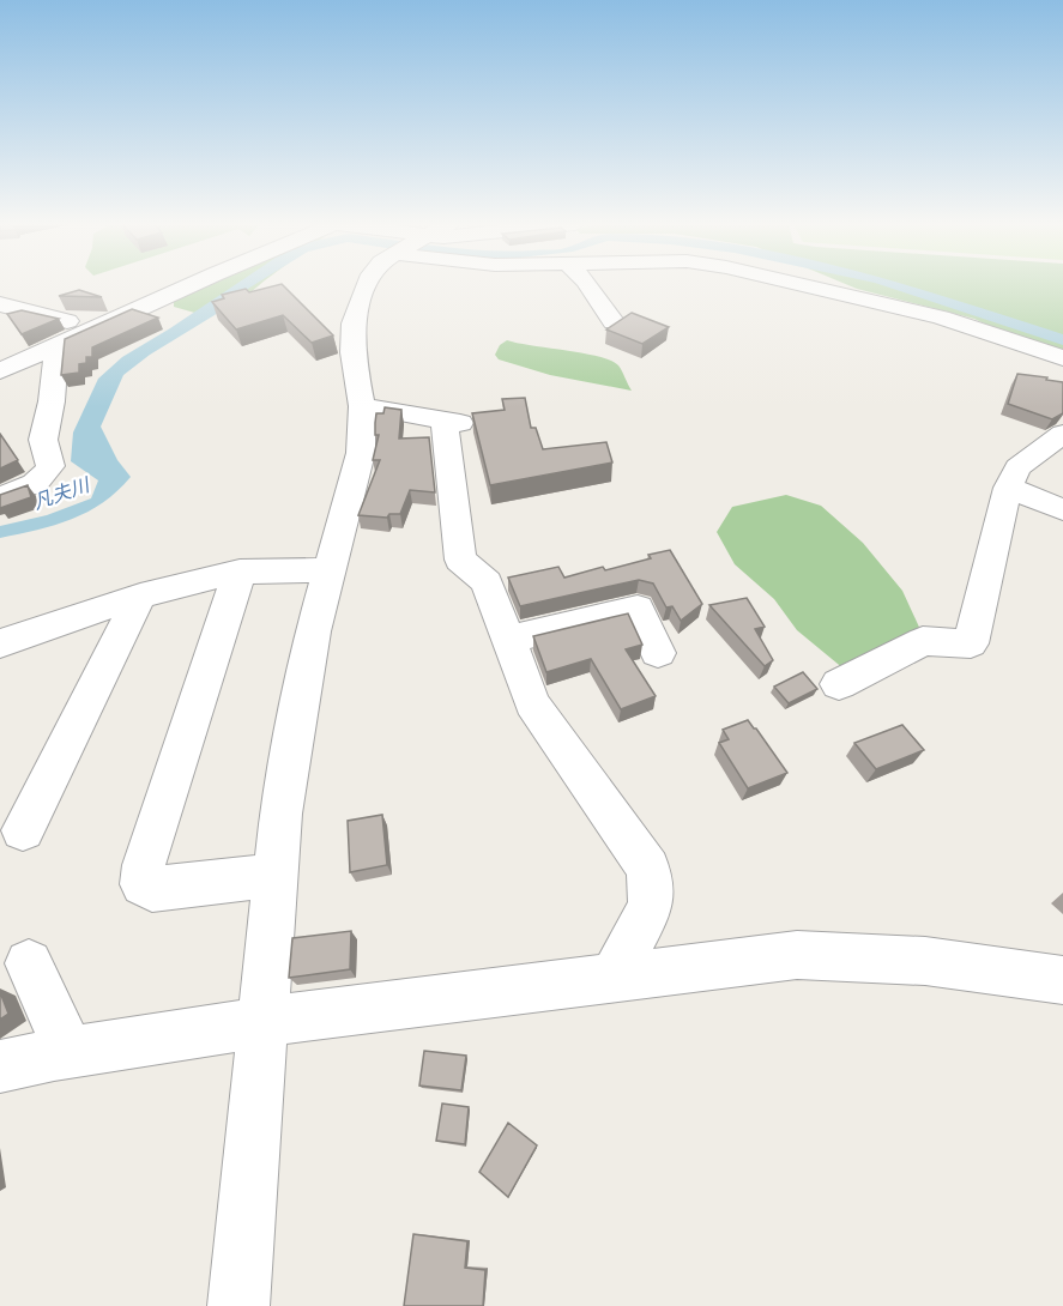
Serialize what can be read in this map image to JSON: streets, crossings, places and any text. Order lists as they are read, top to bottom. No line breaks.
{"water":["凡夫川"]}
